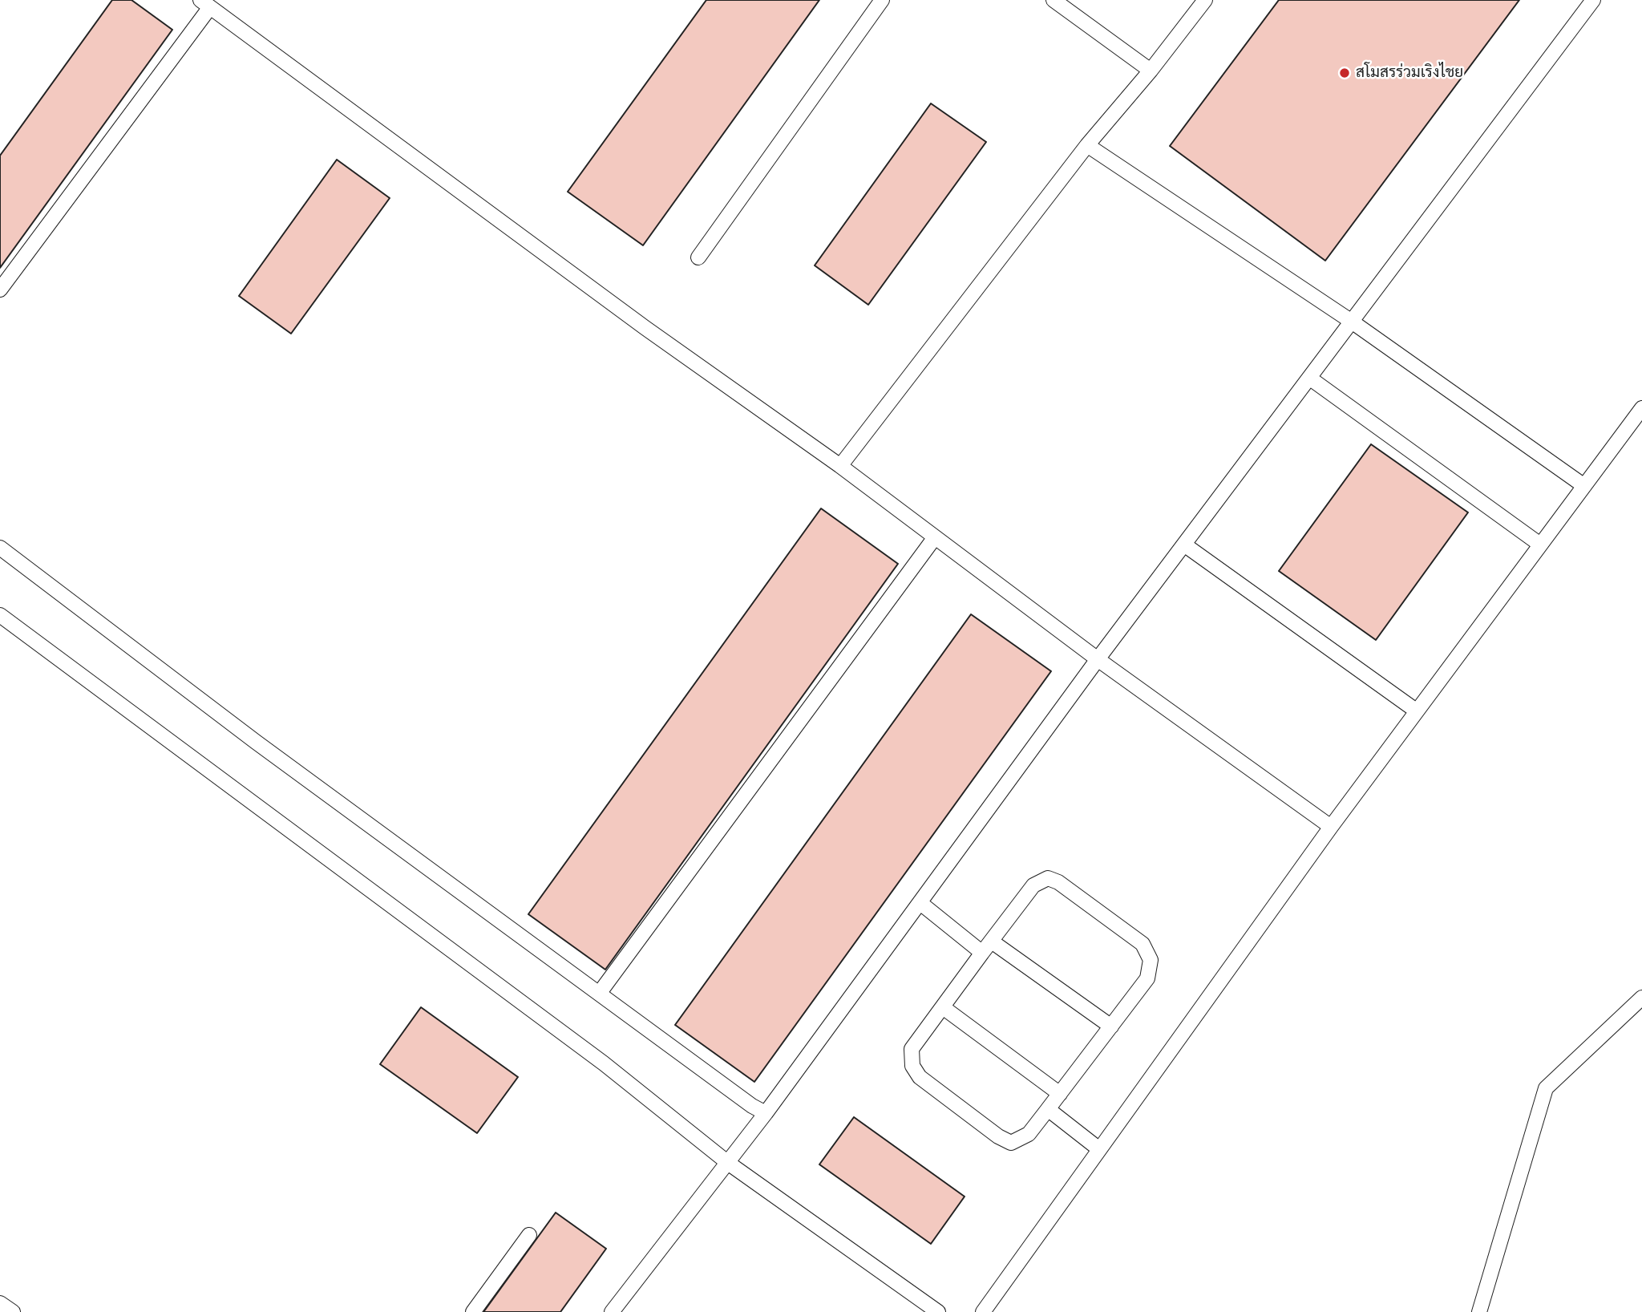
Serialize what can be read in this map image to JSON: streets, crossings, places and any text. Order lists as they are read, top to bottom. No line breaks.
{"places":["สโมสรร่วมเริงไชย"]}
